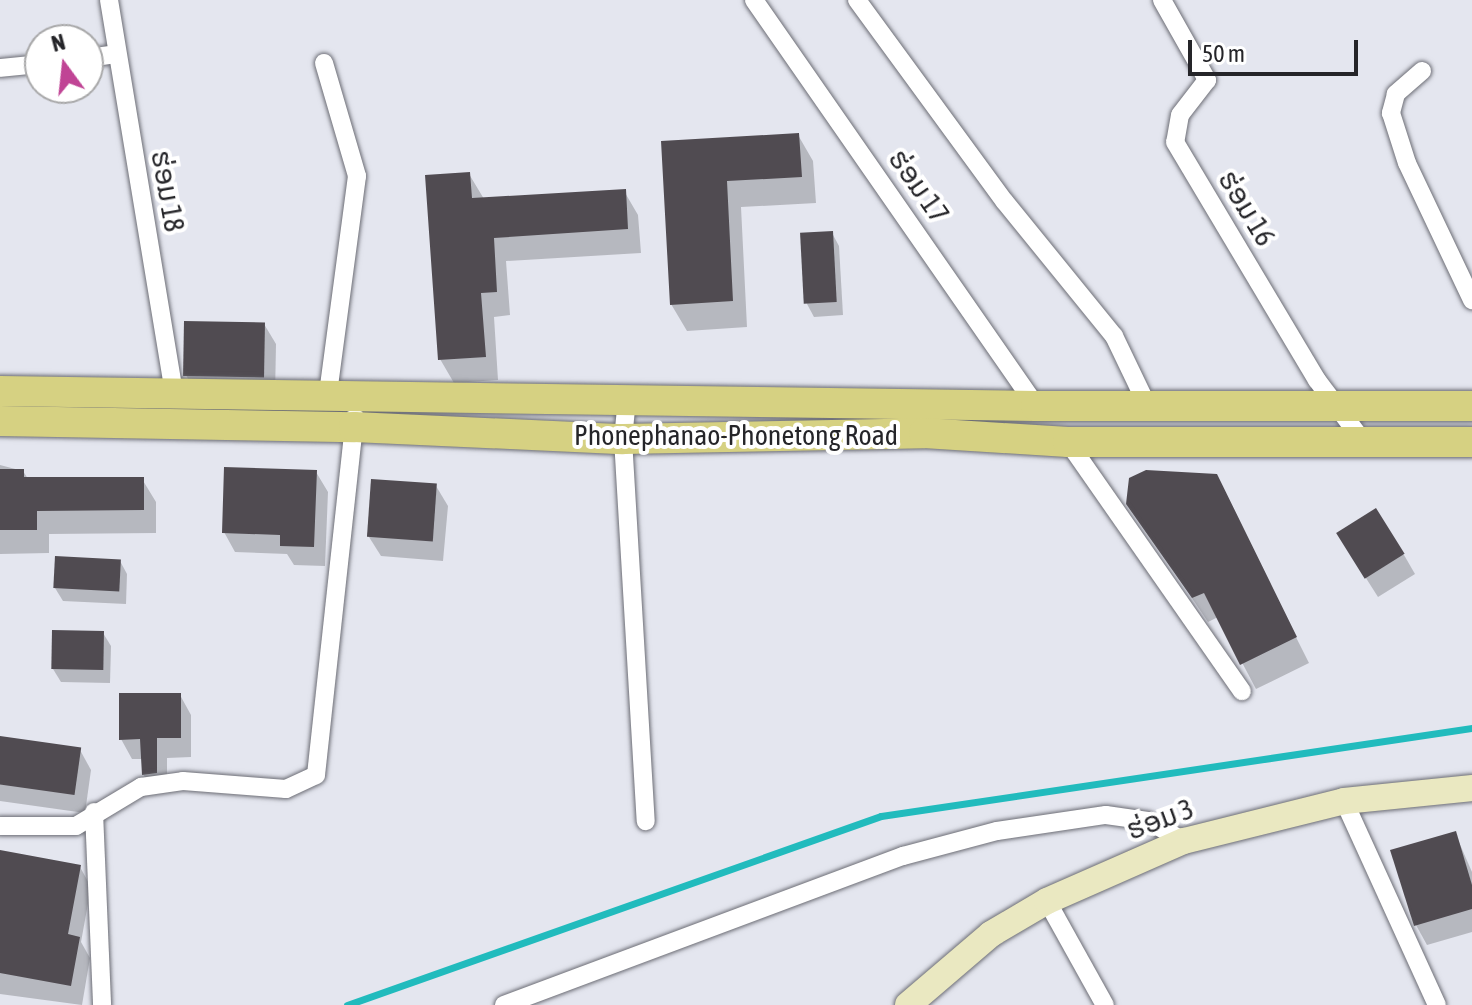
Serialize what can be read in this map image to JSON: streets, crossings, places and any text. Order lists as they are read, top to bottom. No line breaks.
{"streets":{"main road":["Phonephanao-Phonetong Road"],"street":["ຮ່ອມ 17","ຮ່ອມ 18","ຮ່ອມ 16","ຮ່ອມ 3"]},"crossings":[["ຮ່ອມ 17","Phonephanao-Phonetong Road"],["ຮ່ອມ 18","Phonephanao-Phonetong Road"],["ຮ່ອມ 16","Phonephanao-Phonetong Road"]],"scale_bar":"50 m","north":"top"}
